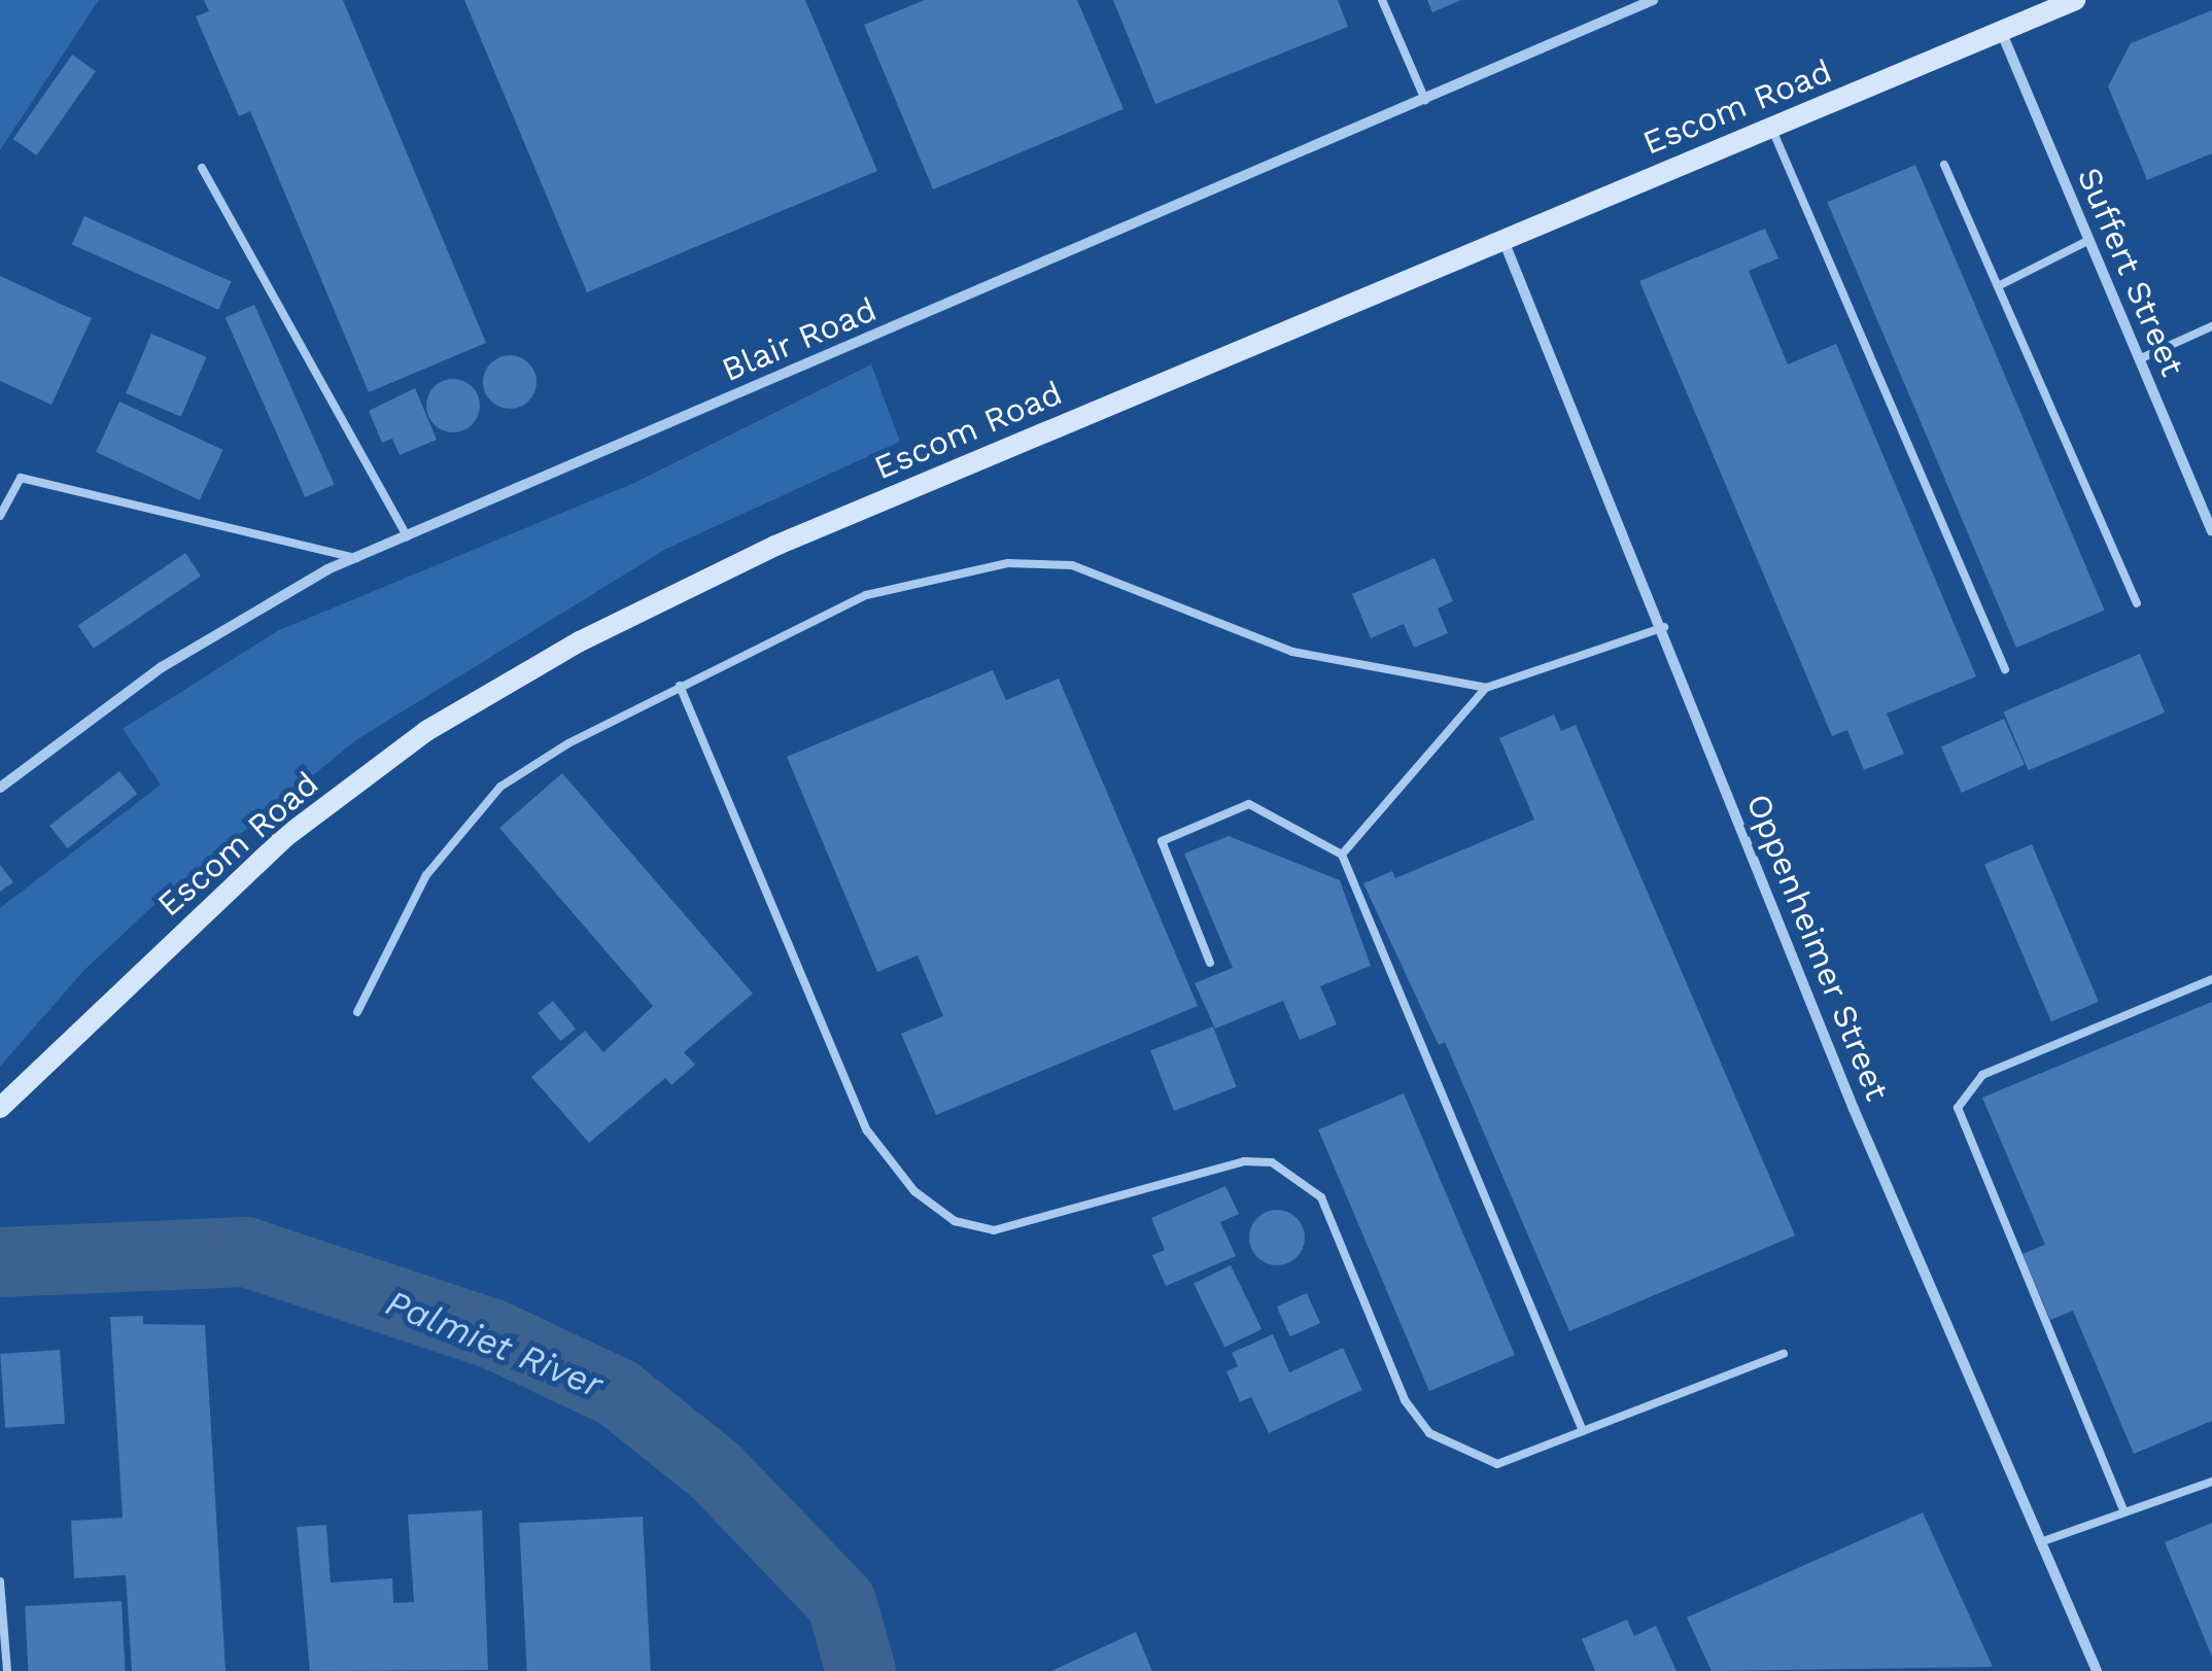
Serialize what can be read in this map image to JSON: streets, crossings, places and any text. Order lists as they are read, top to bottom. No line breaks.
{"streets":{"street":["Escom Road","Suffert Street","Blair Road","Oppenheimer Street"]},"crossings":[["Escom Road","Suffert Street"],["Escom Road","Oppenheimer Street"]],"water":["Palmiet River"]}
